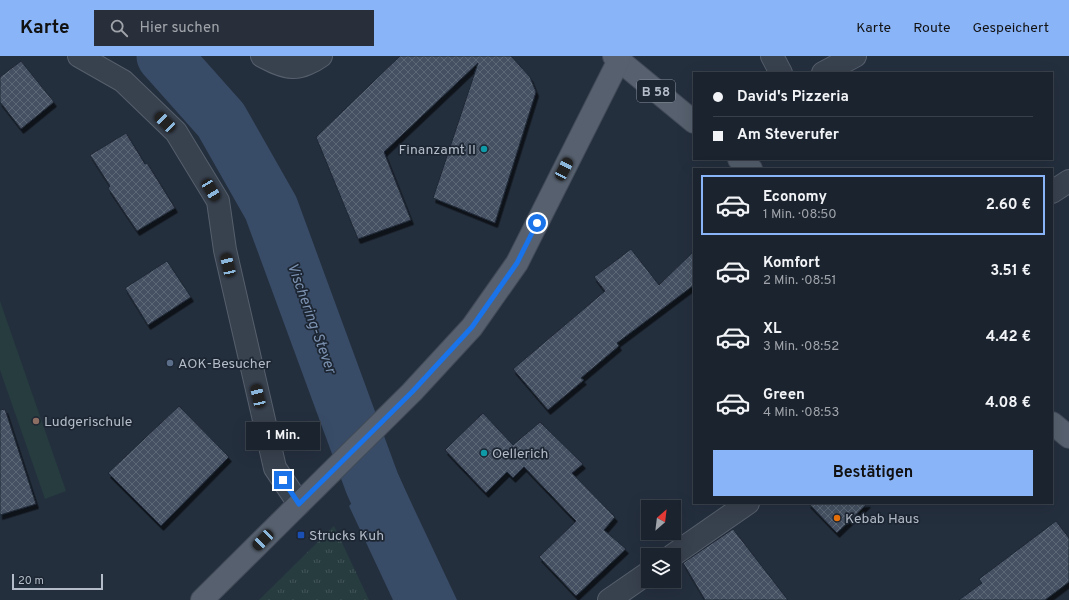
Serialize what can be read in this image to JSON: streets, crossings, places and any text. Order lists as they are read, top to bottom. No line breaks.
{"streets":{"main road":["B 58"]},"water":["Vischering-Stever"],"places":{"other":["Finanzamt II","AOK-Besucher","Ludgerischule","Oellerich","Kebab Haus"],"transit":["Strucks Kuh"]},"scale_bar":"20 m","north":"top right","page":{"header":"Karte","search":"Hier suchen","nav":["Karte","Route","Gespeichert"],"banner":["David's Pizzeria","Am Steverufer"],"list":[{"name":"Economy","note":"1 Min. · 08:50","value":"2.60 €"},{"name":"Komfort","note":"2 Min. · 08:51","value":"3.51 €"},{"name":"XL","note":"3 Min. · 08:52","value":"4.42 €"},{"name":"Green","note":"4 Min. · 08:53","value":"4.08 €"}],"bubble":"1 Min.","buttons":"Bestätigen","scale":"20 m"}}
